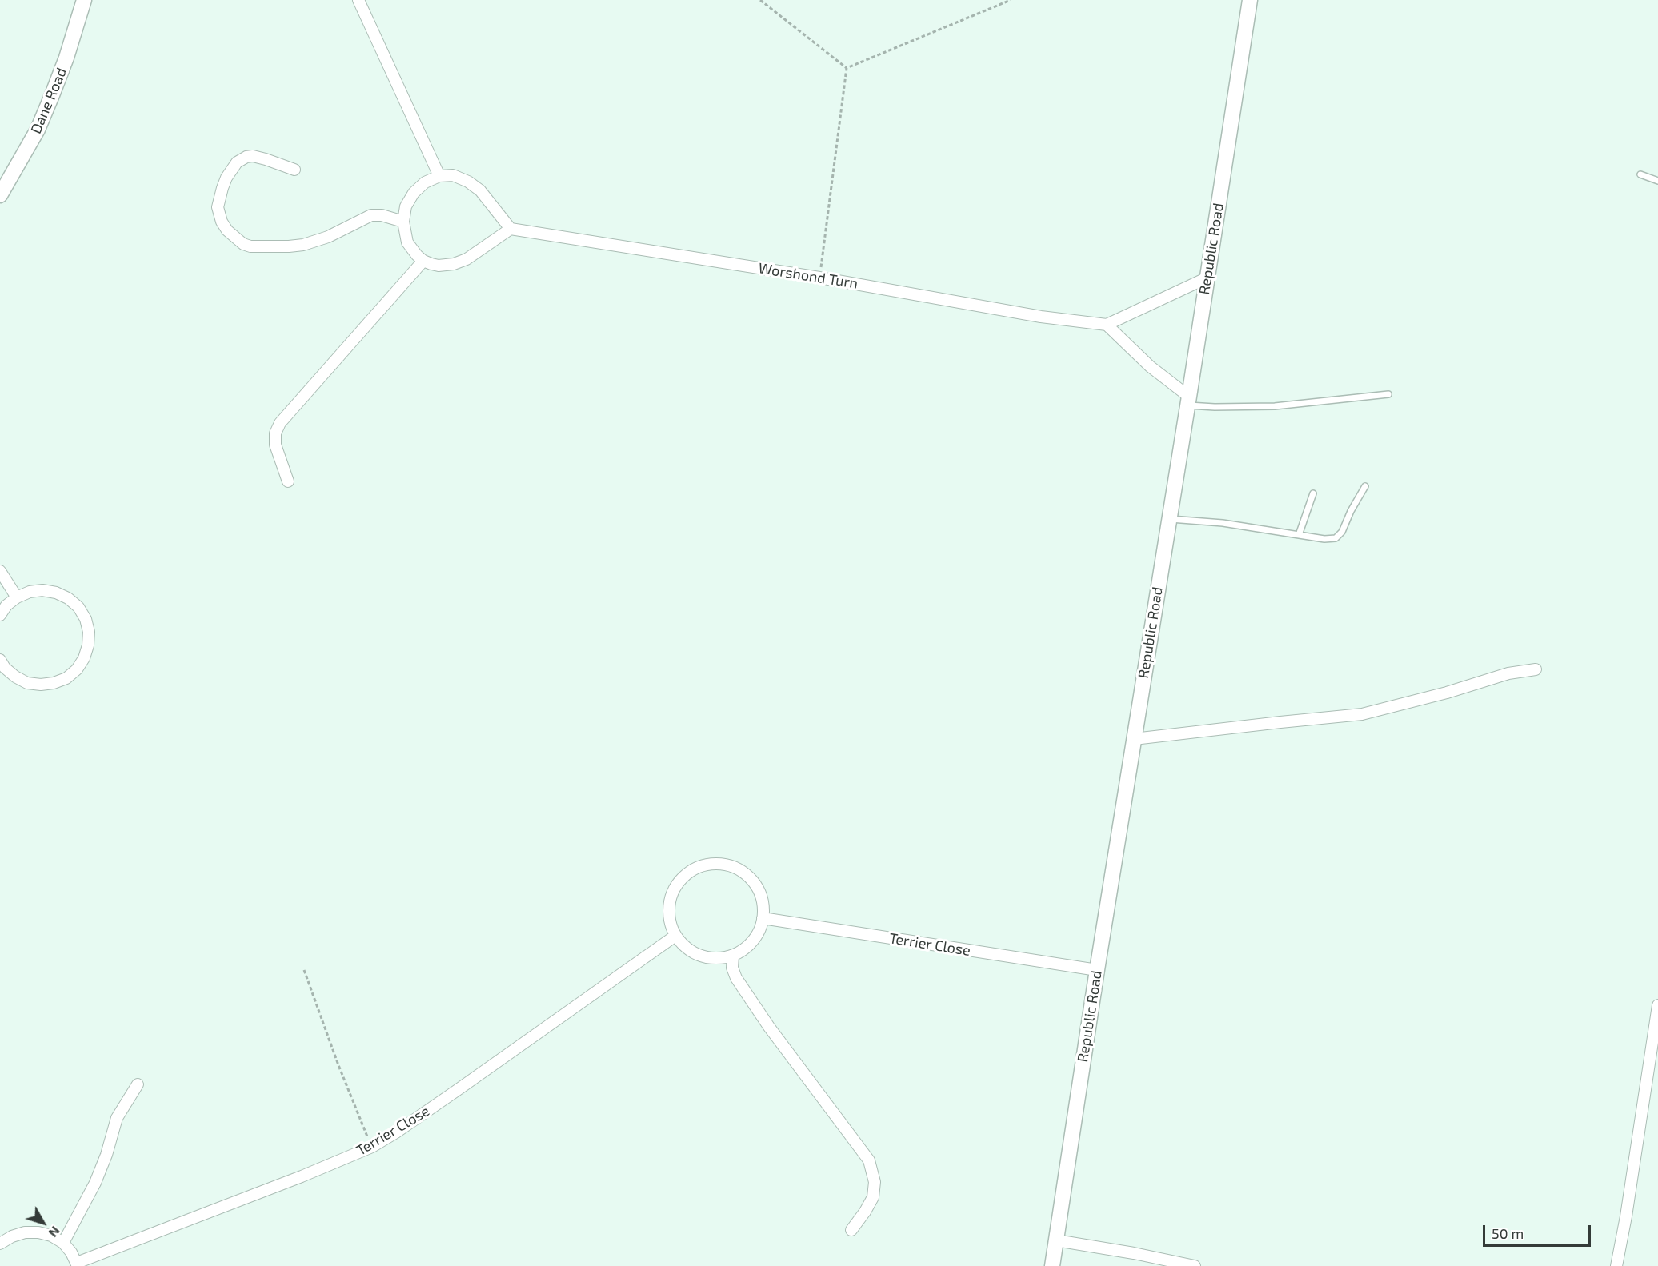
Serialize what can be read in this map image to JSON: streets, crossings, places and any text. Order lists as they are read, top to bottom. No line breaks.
{"streets":{"street":["Dane Road","Republic Road","Worshond Turn","Terrier Close"]},"crossings":[["Republic Road","Terrier Close"]],"scale_bar":"50 m","north":"bottom right"}
